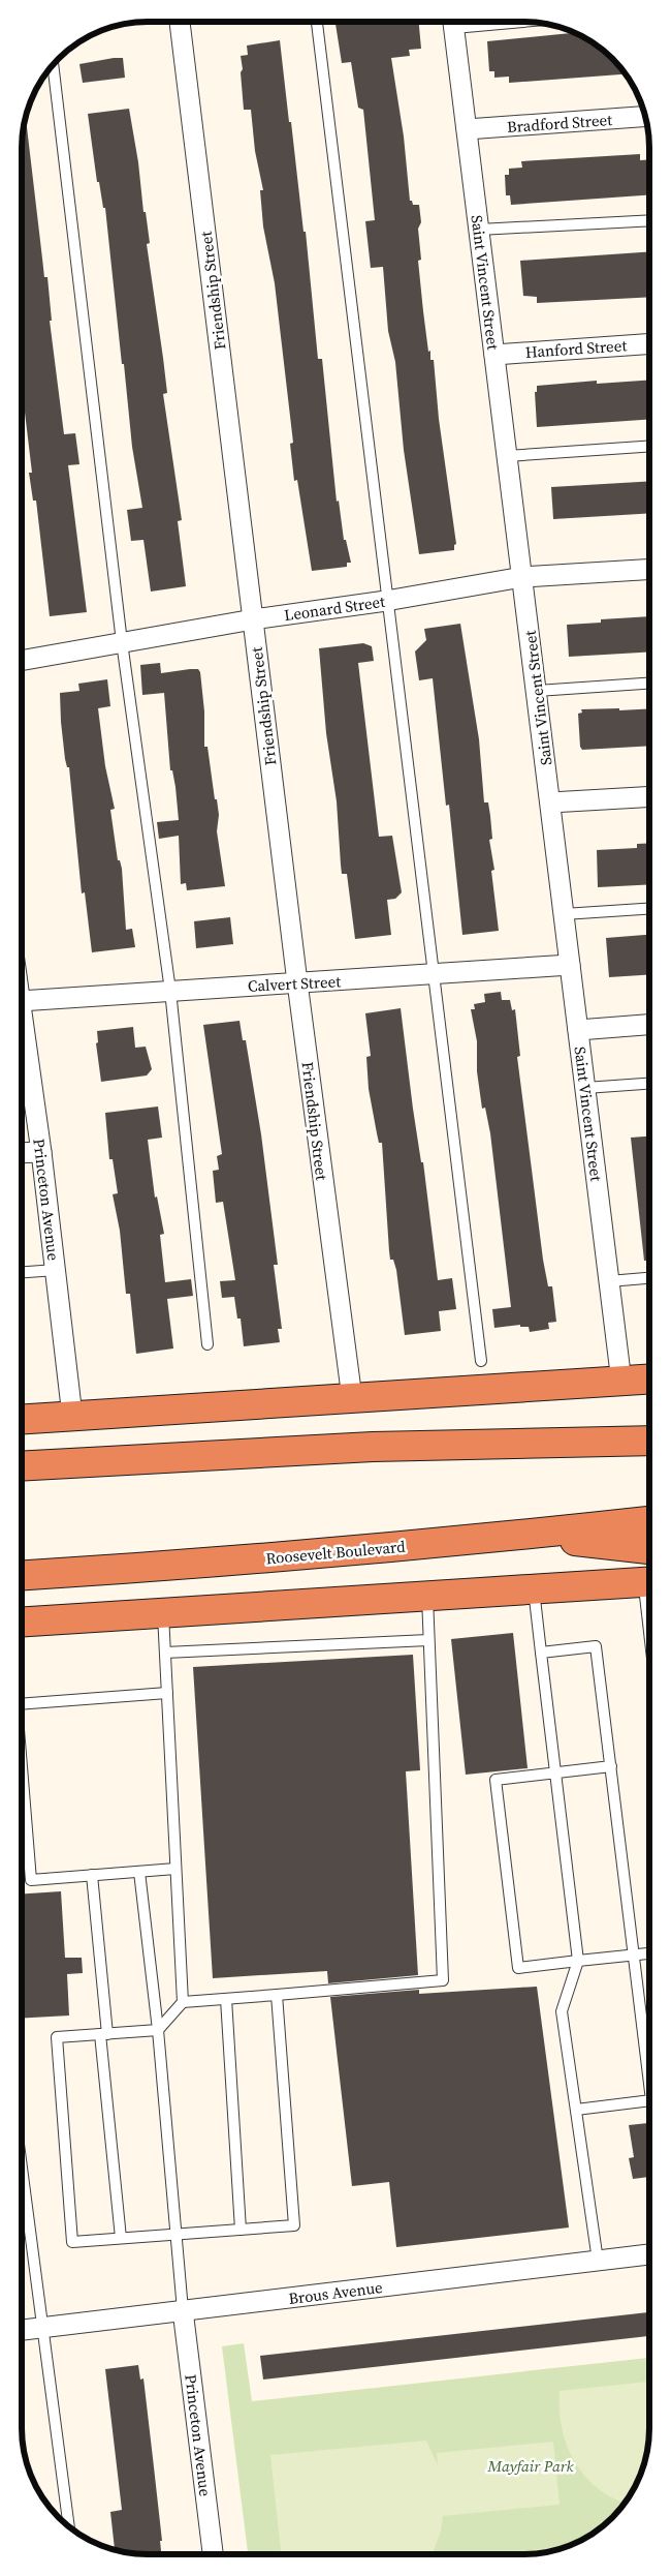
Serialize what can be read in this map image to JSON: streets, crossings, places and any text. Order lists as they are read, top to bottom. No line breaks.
{"streets":{"highway":["Roosevelt Boulevard"],"street":["Bradford Street","Saint Vincent Street","Friendship Street","Hanford Street","Leonard Street","Calvert Street","Princeton Avenue","Brous Avenue"]},"crossings":[["Bradford Street","Saint Vincent Street"],["Saint Vincent Street","Hanford Street"],["Saint Vincent Street","Leonard Street"],["Saint Vincent Street","Calvert Street"],["Friendship Street","Leonard Street"],["Friendship Street","Calvert Street"],["Princeton Avenue","Brous Avenue"]],"parks":["Mayfair Park"]}
